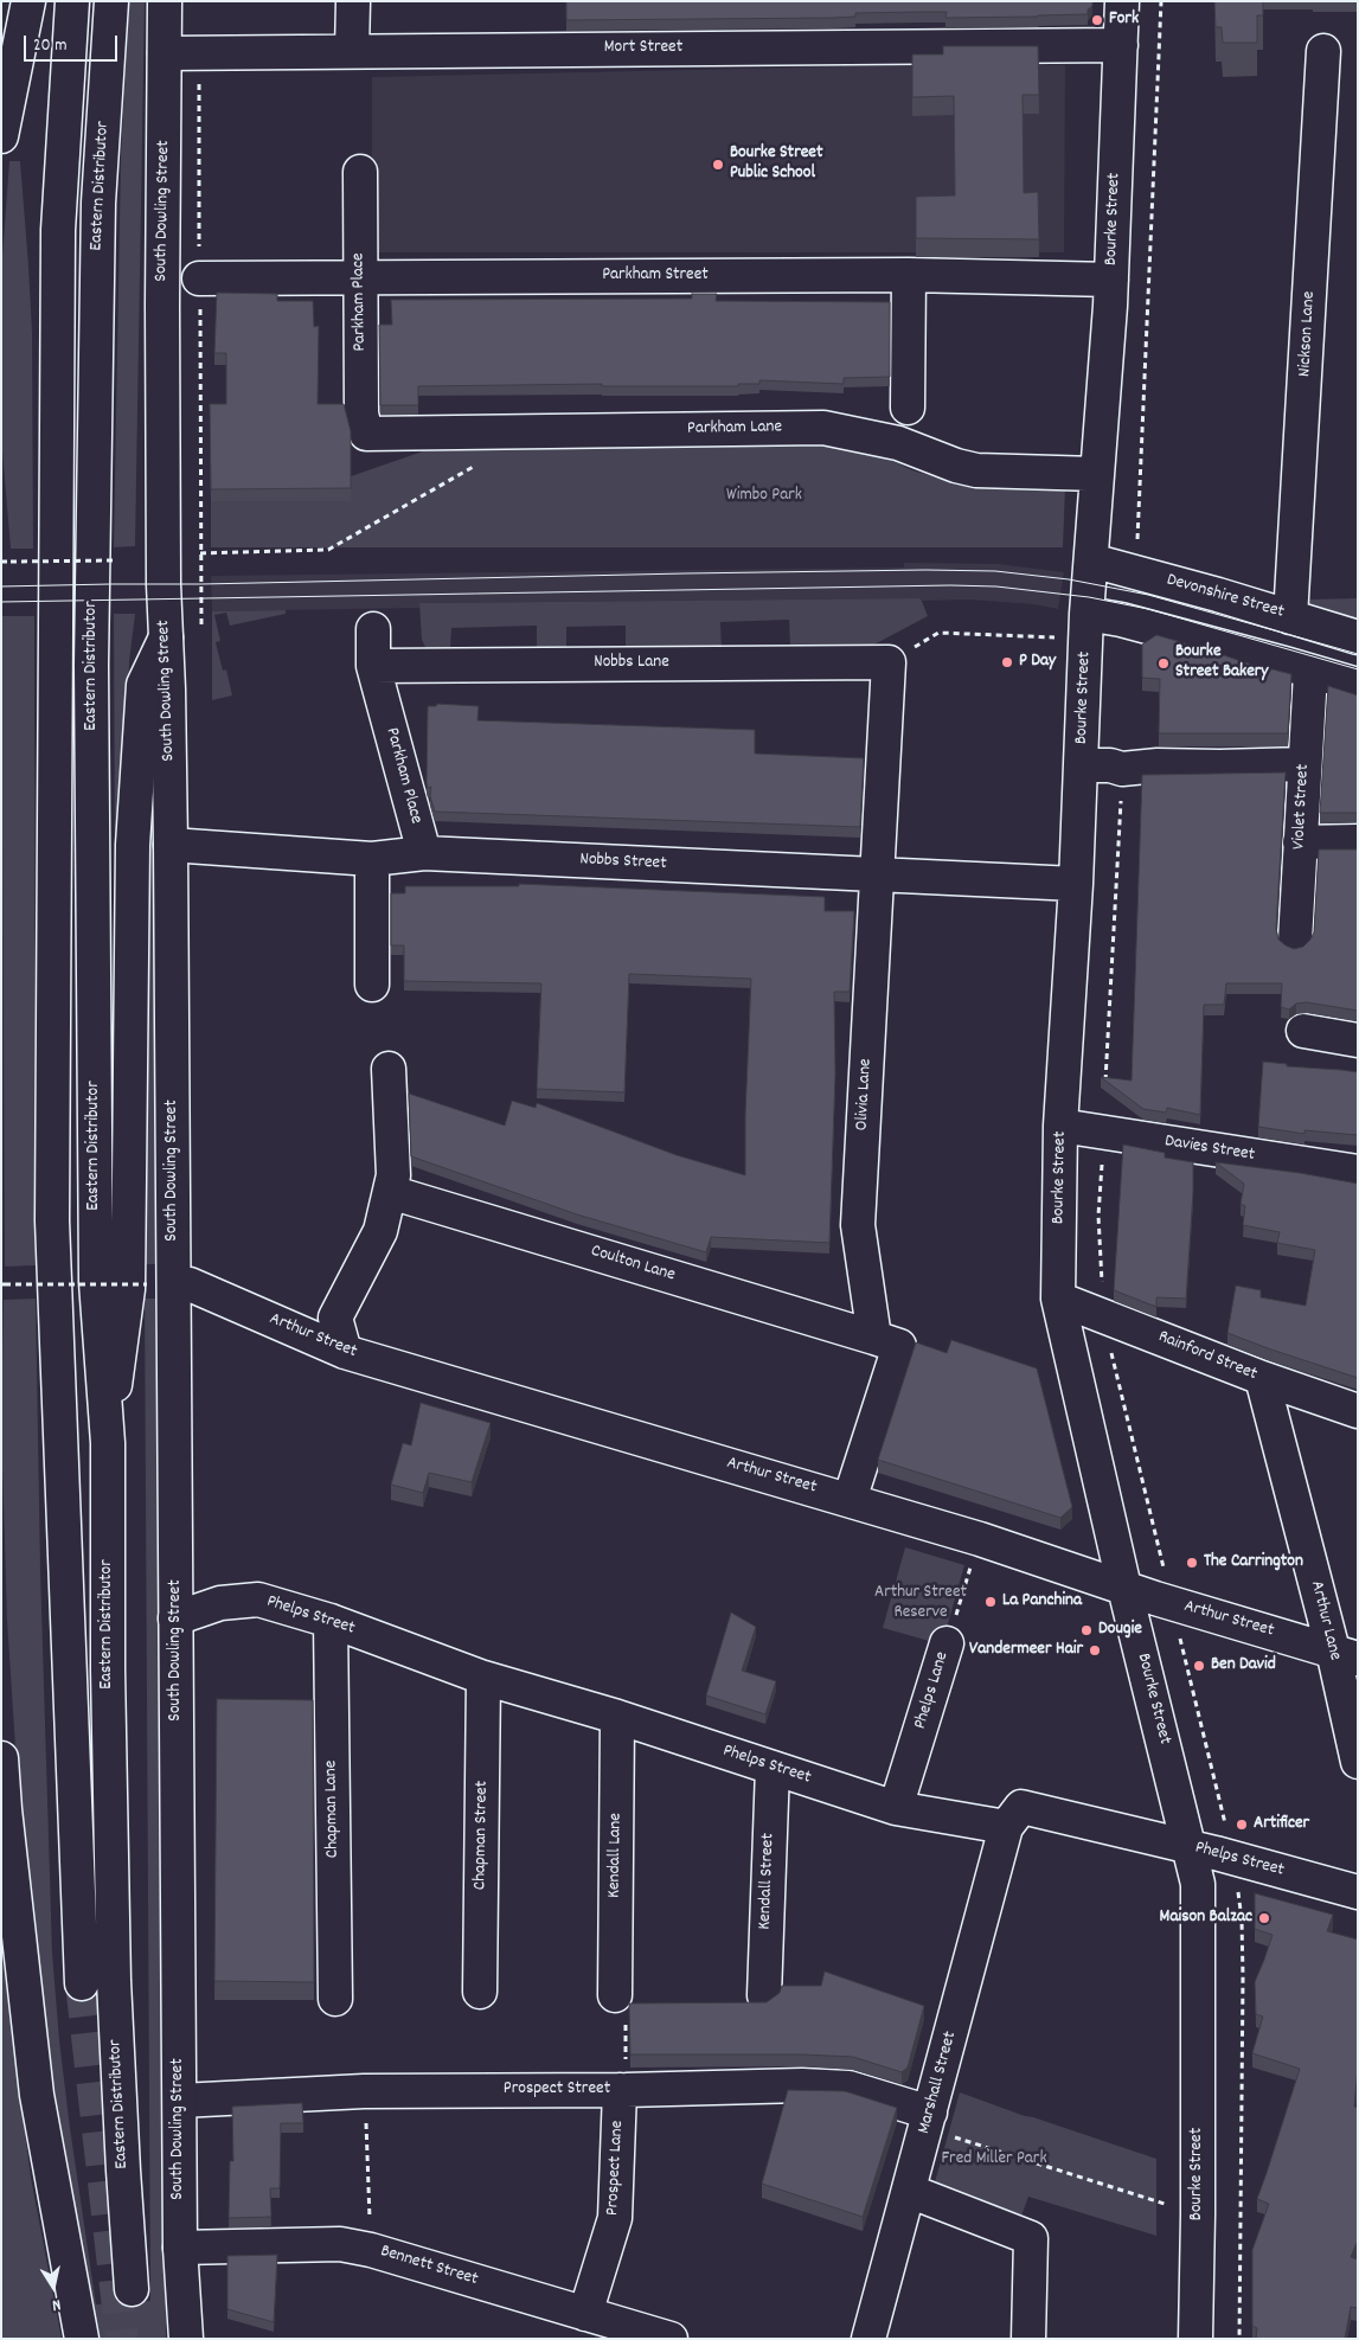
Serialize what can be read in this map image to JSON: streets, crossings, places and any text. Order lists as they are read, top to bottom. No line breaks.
{"streets":{"main road":["Mort Street","Eastern Distributor","South Dowling Street","Bourke Street","Parkham Street","Parkham Place","Nickson Lane","Parkham Lane","Devonshire Street","Nobbs Lane","Violet Street","Nobbs Street","Olivia Lane","Davies Street","Coulton Lane","Arthur Street","Rainford Street","Phelps Street","Arthur Lane","Phelps Lane","Chapman Lane","Chapman Street","Kendall Lane","Kendall Street","Marshall Street","Prospect Street","Prospect Lane","Bennett Street"]},"crossings":[["Mort Street","South Dowling Street"],["Mort Street","Bourke Street"],["South Dowling Street","Nobbs Street"],["South Dowling Street","Phelps Street"],["South Dowling Street","Prospect Street"],["South Dowling Street","Bennett Street"],["Bourke Street","Parkham Street"],["Bourke Street","Parkham Lane"],["Bourke Street","Devonshire Street"],["Bourke Street","Nobbs Street"],["Bourke Street","Davies Street"],["Bourke Street","Arthur Street"],["Bourke Street","Rainford Street"],["Bourke Street","Phelps Street"],["Parkham Street","Parkham Place"],["Parkham Place","Parkham Lane"],["Parkham Place","Nobbs Lane"],["Parkham Place","Nobbs Street"],["Nickson Lane","Devonshire Street"],["Nobbs Lane","Olivia Lane"],["Nobbs Street","Olivia Lane"],["Olivia Lane","Coulton Lane"],["Arthur Street","Arthur Lane"],["Arthur Street","Phelps Lane"],["Rainford Street","Arthur Lane"],["Phelps Street","Phelps Lane"],["Phelps Street","Chapman Lane"],["Phelps Street","Chapman Street"],["Phelps Street","Kendall Lane"],["Phelps Street","Kendall Street"],["Phelps Street","Marshall Street"],["Marshall Street","Prospect Street"],["Prospect Street","Prospect Lane"],["Prospect Lane","Bennett Street"]],"parks":["Wimbo Park","Arthur Street Reserve","Fred Miller Park"],"places":["Fork","Bourke Street Public School","P Day","Bourke Street Bakery","The Carrington","La Panchina","Dougie","Vandermeer Hair","Ben David","Artificer","Maison Balzac"],"scale_bar":"20 m","north":"bottom"}
